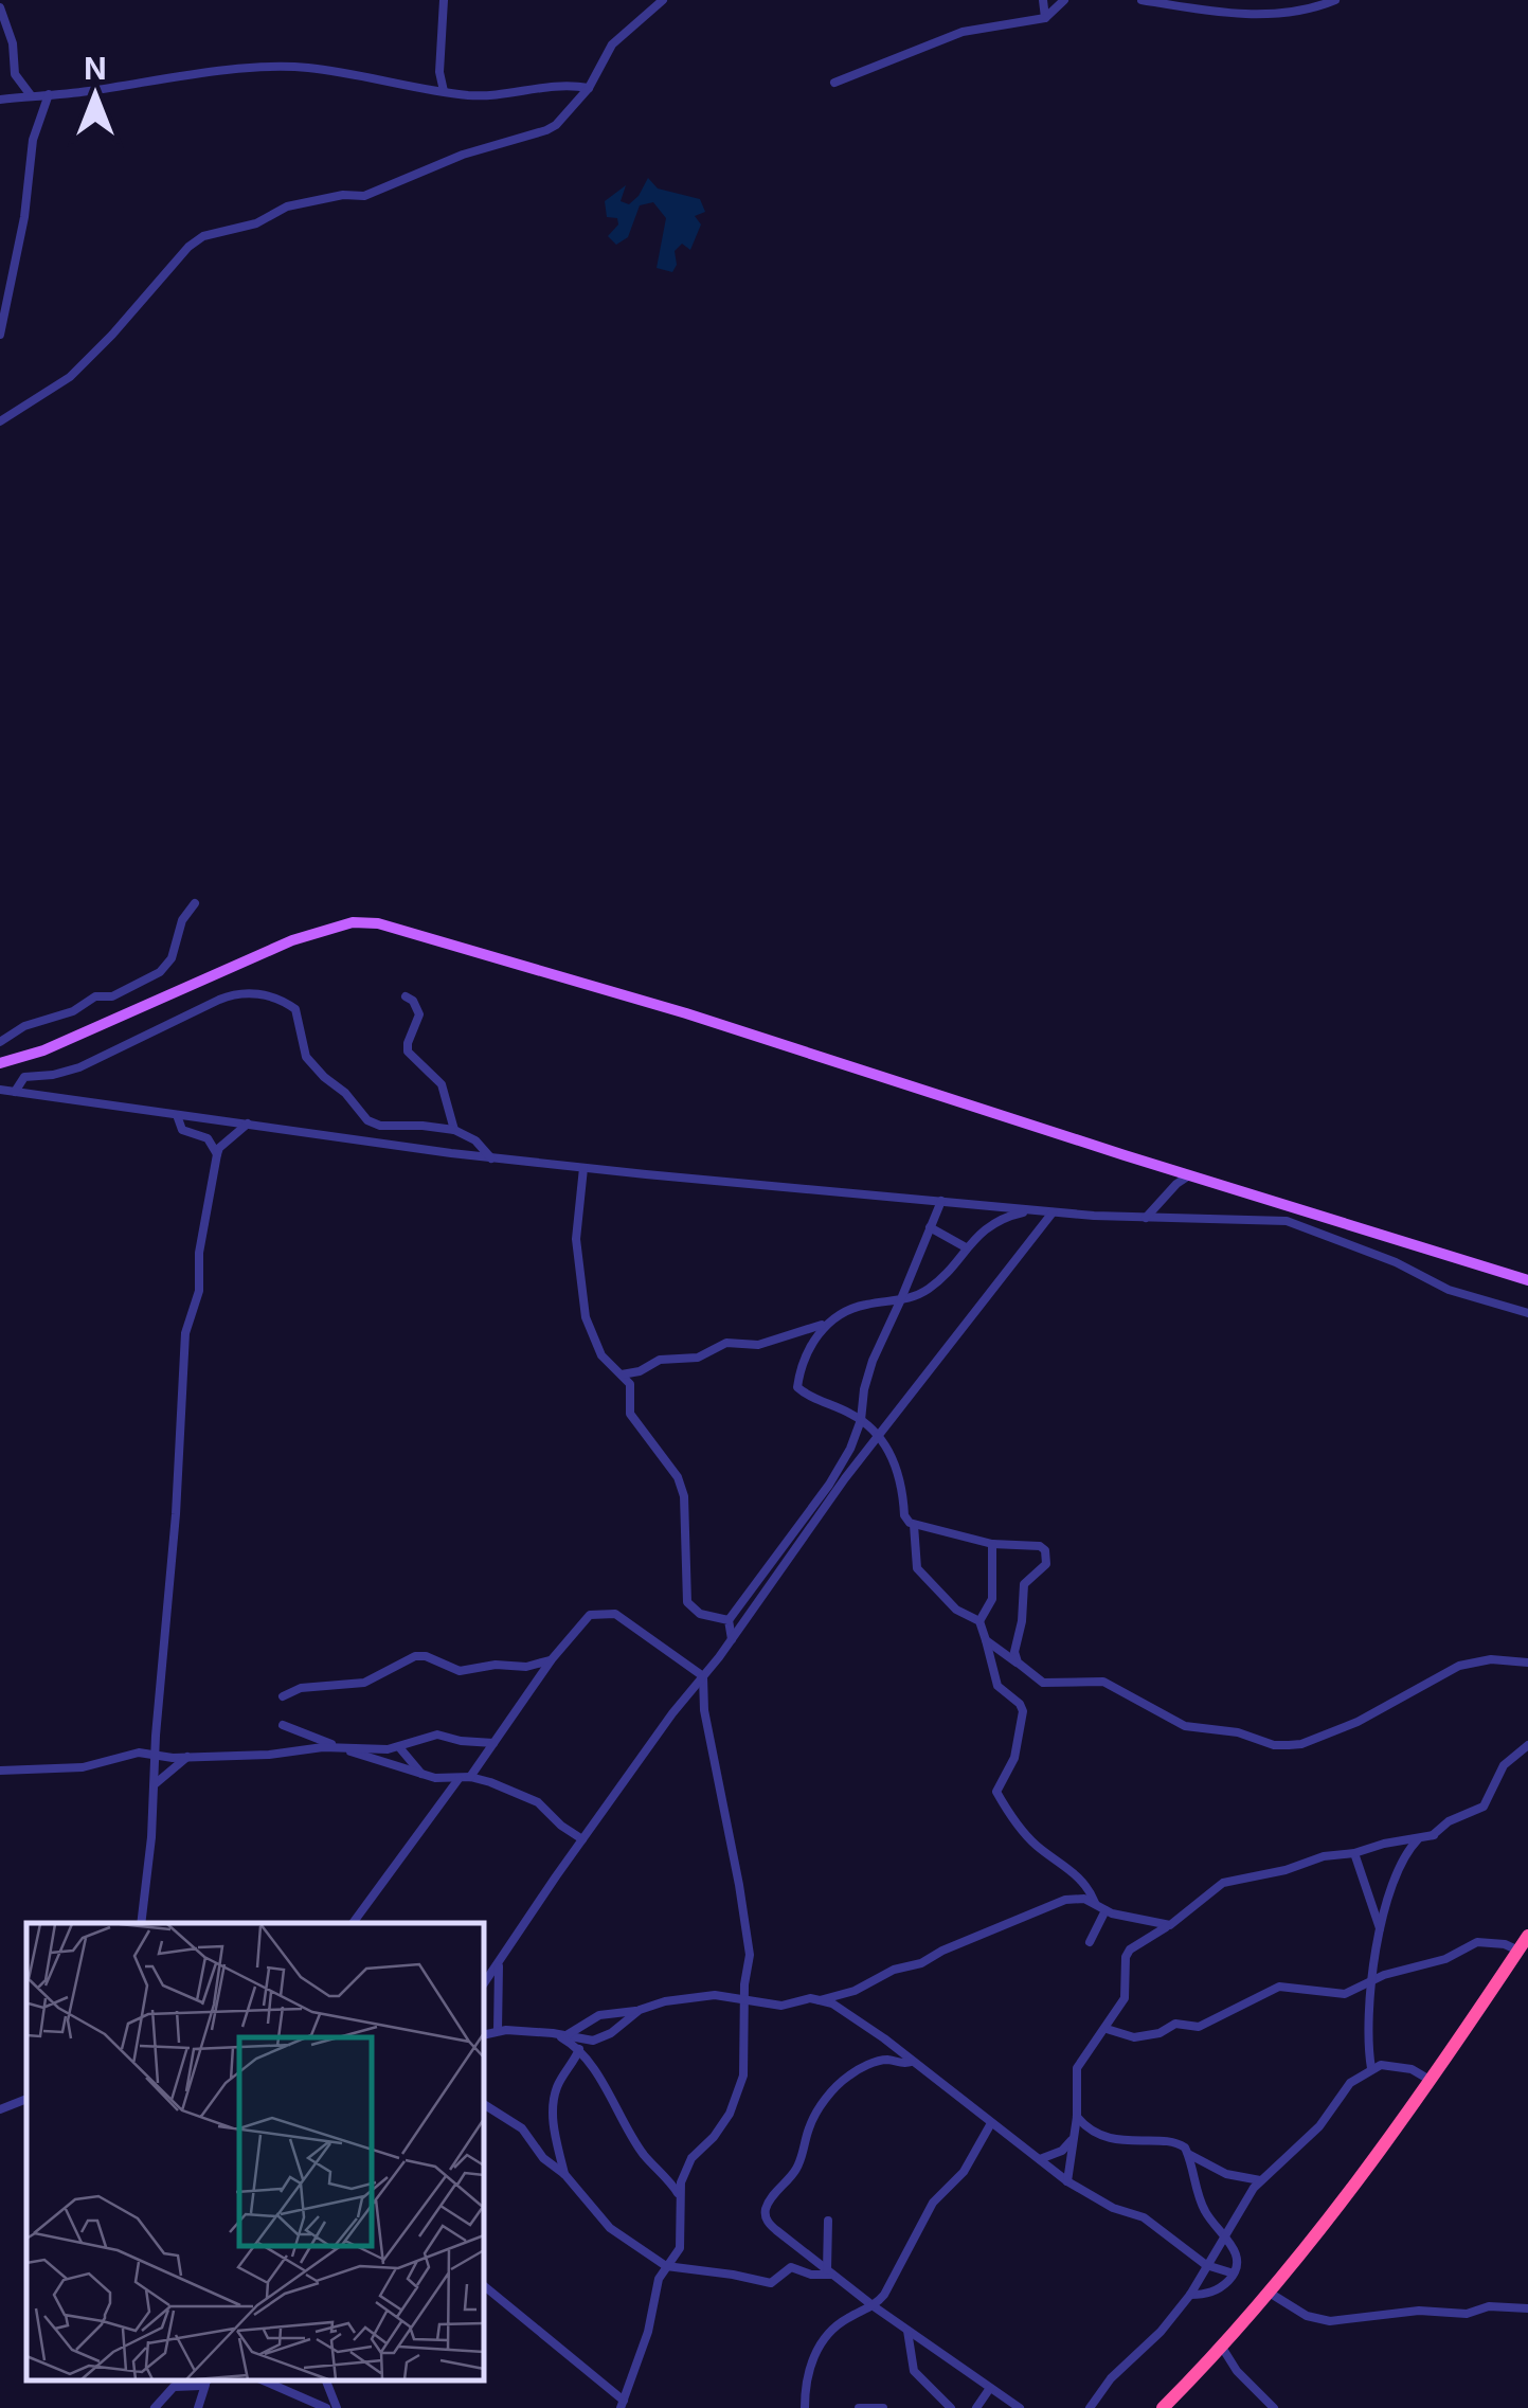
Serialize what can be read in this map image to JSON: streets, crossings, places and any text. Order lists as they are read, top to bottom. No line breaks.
{"north":"top"}
